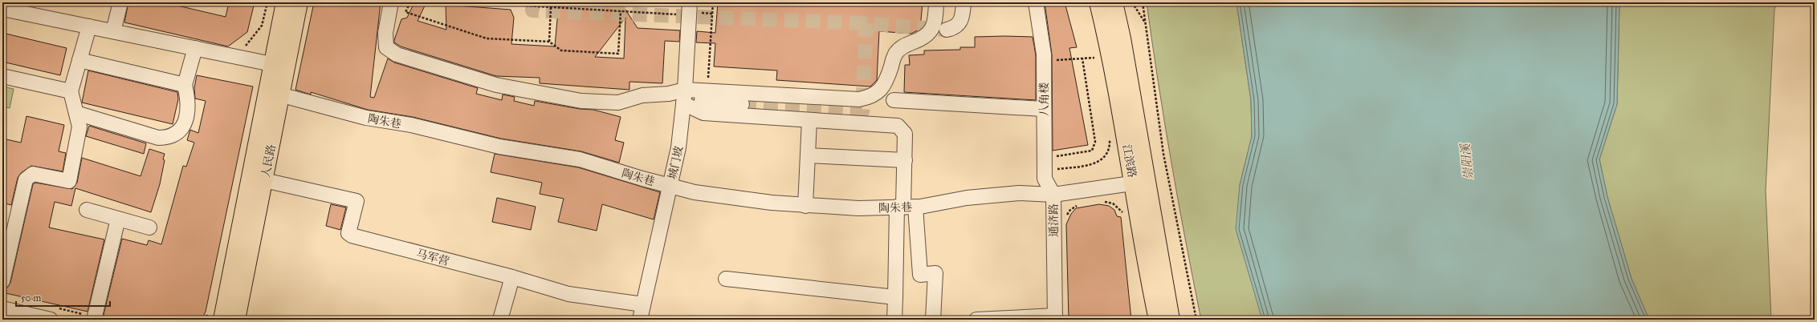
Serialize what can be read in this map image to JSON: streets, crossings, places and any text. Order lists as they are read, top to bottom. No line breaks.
{"streets":{"main road":["人民路","江滨路"],"street":["八角楼","陶朱巷","城门坡","通济路","马军营"]},"crossings":[["八角楼","陶朱巷"],["八角楼","通济路"],["陶朱巷","人民路"],["陶朱巷","城门坡"],["陶朱巷","通济路"],["人民路","马军营"],["江滨路","通济路"],["城门坡","马军营"]],"water":["崇阳溪"],"scale_bar":"50 m"}
